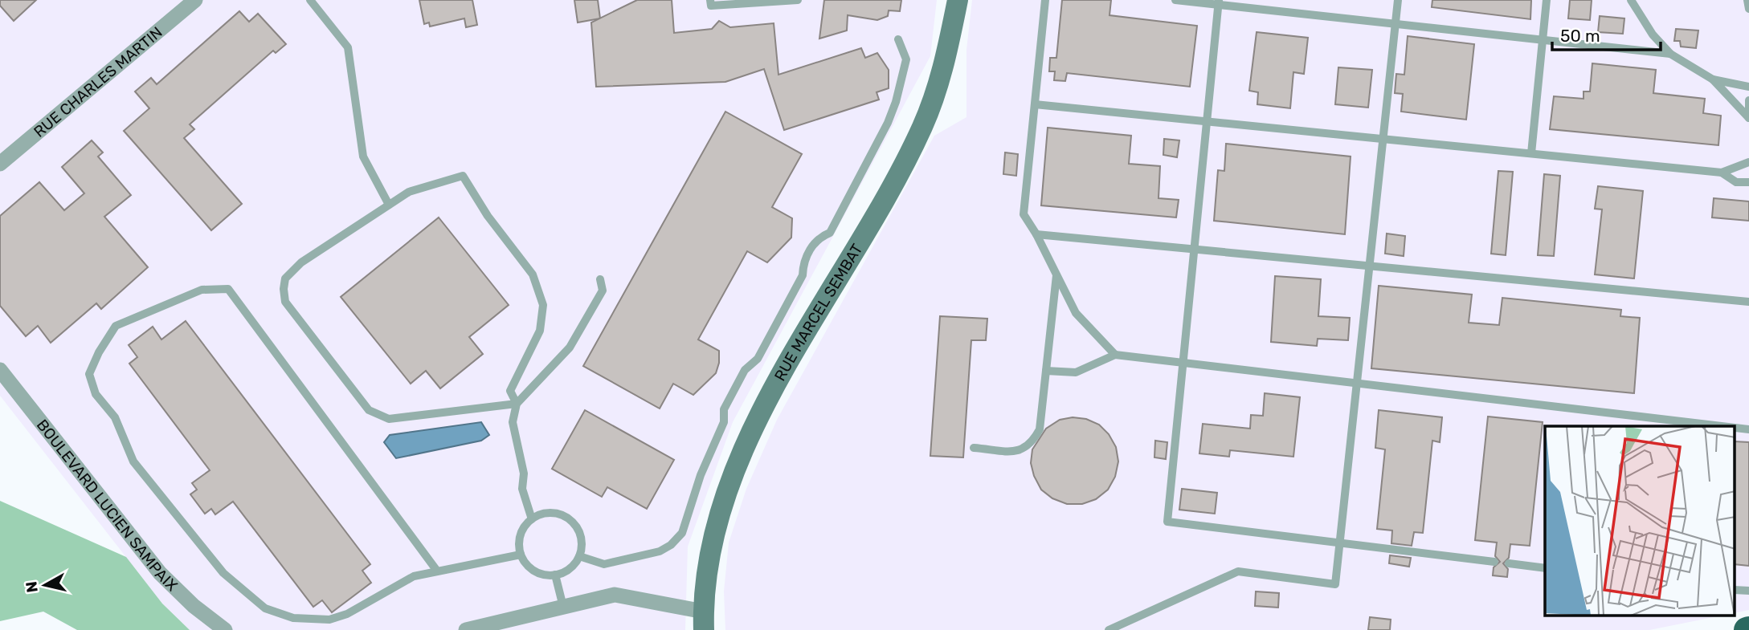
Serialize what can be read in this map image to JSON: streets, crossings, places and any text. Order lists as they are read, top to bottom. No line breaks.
{"streets":{"main road":["RUE MARCEL SEMBAT"],"street":["RUE CHARLES MARTIN","BOULEVARD LUCIEN SAMPAIX"]},"scale_bar":"50 m","north":"left"}
